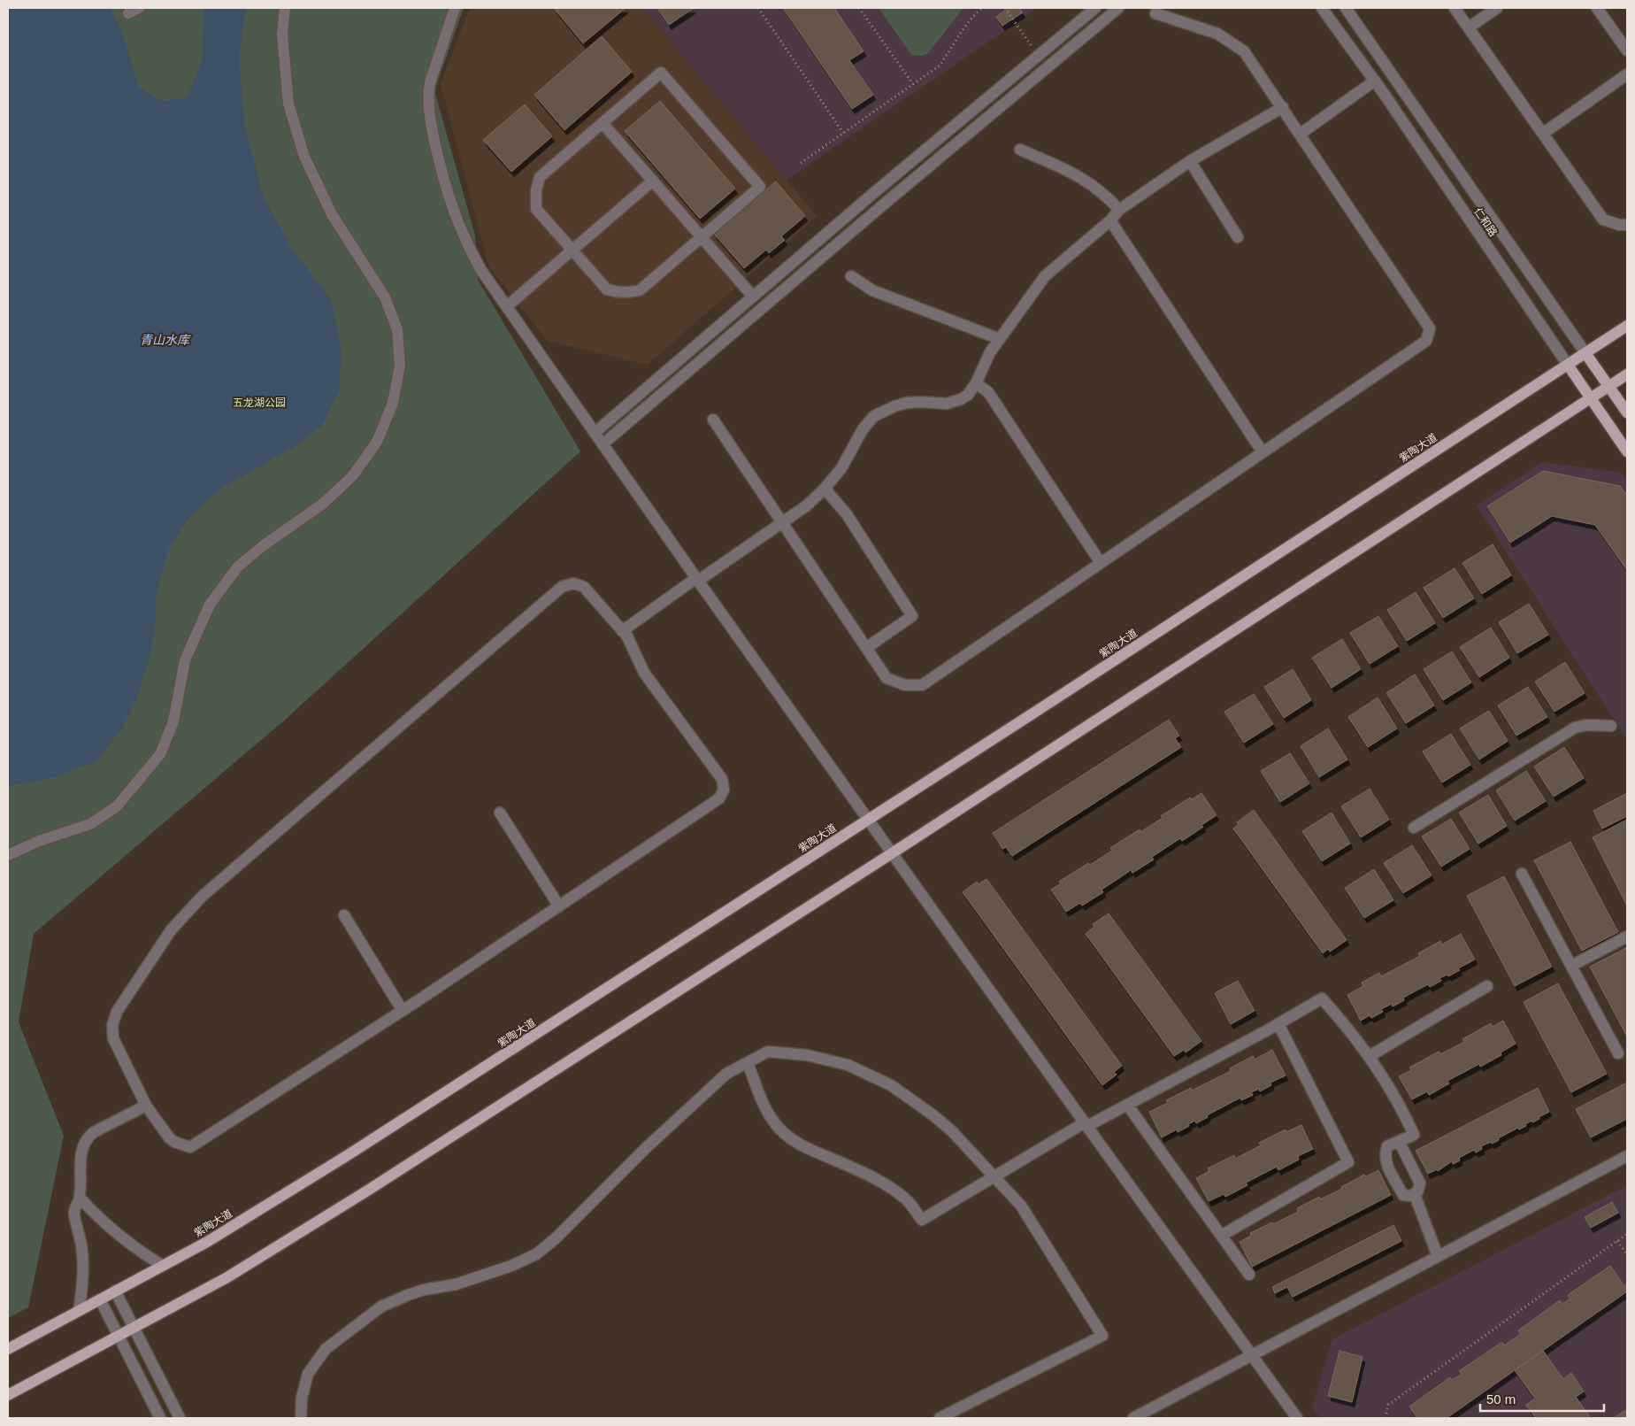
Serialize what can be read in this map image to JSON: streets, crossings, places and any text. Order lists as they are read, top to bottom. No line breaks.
{"streets":{"main road":["仁和路","紫陶大道"]},"crossings":[["仁和路","紫陶大道"]],"water":["青山水库"],"parks":["五龙湖公园"],"scale_bar":"50 m"}
